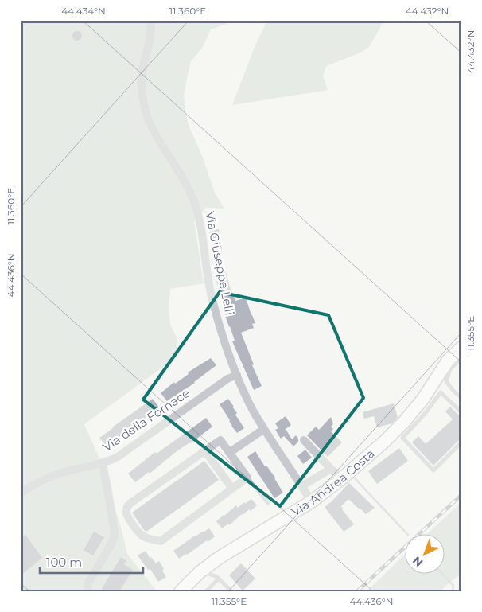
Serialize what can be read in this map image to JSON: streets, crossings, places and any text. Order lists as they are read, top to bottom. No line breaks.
{"streets":{"main road":["Via Andrea Costa"],"street":["Via Giuseppe Lelli","Via della Fornace"]},"crossings":[["Via Giuseppe Lelli","Via della Fornace"],["Via Giuseppe Lelli","Via Andrea Costa"]],"scale_bar":"100 m","north":"bottom left","coordinates":["44.434°N","11.360°E","44.432°N","44.436°N","11.355°E"]}
